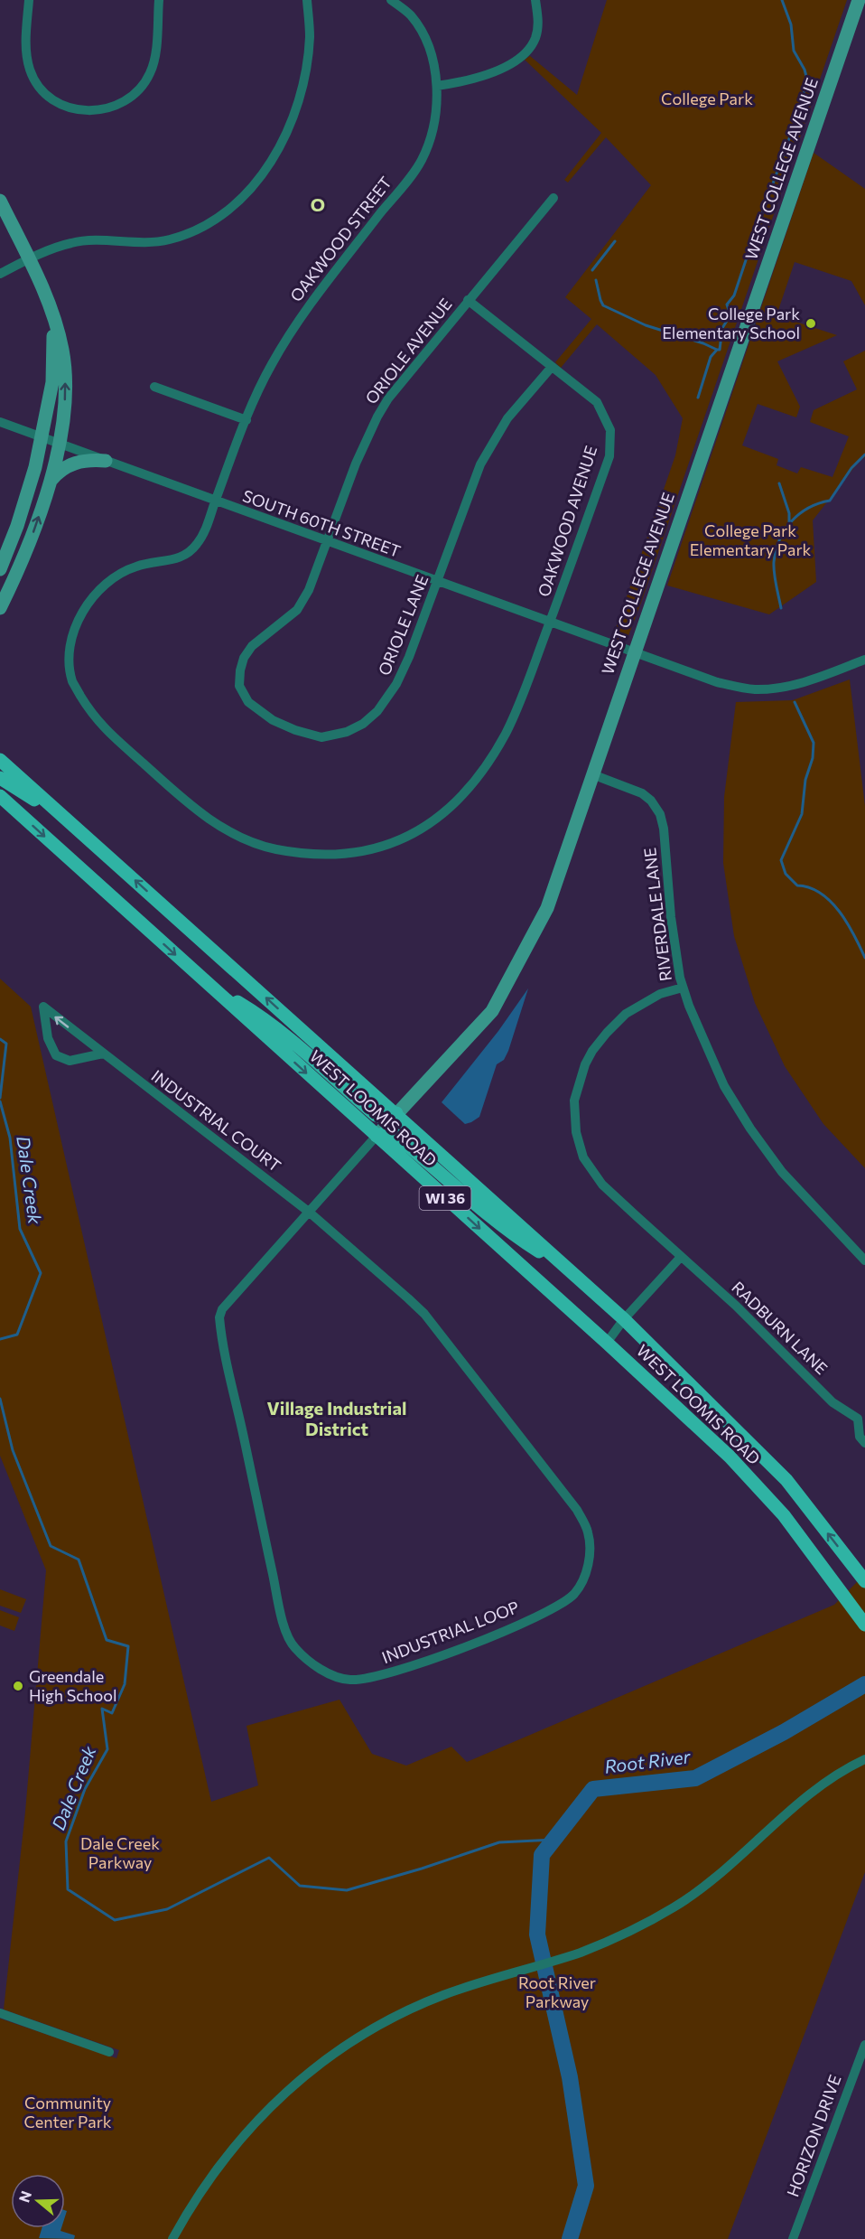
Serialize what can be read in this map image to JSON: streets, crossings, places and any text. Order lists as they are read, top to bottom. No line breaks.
{"streets":{"main road":["WEST LOOMIS ROAD","WI 36"],"street":["WEST COLLEGE AVENUE","OAKWOOD STREET","ORIOLE AVENUE","OAKWOOD AVENUE","SOUTH 60TH STREET","ORIOLE LANE","RIVERDALE LANE","INDUSTRIAL COURT","RADBURN LANE","INDUSTRIAL LOOP","HORIZON DRIVE"]},"crossings":[["WEST COLLEGE AVENUE","SOUTH 60TH STREET"],["WEST COLLEGE AVENUE","RIVERDALE LANE"],["WEST COLLEGE AVENUE","WEST LOOMIS ROAD"],["WEST COLLEGE AVENUE","INDUSTRIAL LOOP"],["OAKWOOD STREET","OAKWOOD AVENUE"],["OAKWOOD STREET","SOUTH 60TH STREET"],["ORIOLE AVENUE","OAKWOOD AVENUE"],["ORIOLE AVENUE","SOUTH 60TH STREET"],["ORIOLE AVENUE","ORIOLE LANE"],["OAKWOOD AVENUE","SOUTH 60TH STREET"],["OAKWOOD AVENUE","ORIOLE LANE"],["SOUTH 60TH STREET","ORIOLE LANE"],["RIVERDALE LANE","RADBURN LANE"],["WEST LOOMIS ROAD","INDUSTRIAL LOOP"],["INDUSTRIAL COURT","INDUSTRIAL LOOP"]],"districts":["O","Village Industrial District"],"water":["Dale Creek","Root River"],"parks":["College Park","College Park Elementary Park","Dale Creek Parkway","Root River Parkway","Community Center Park"],"places":["College Park Elementary School","Greendale High School"],"north":"left"}
